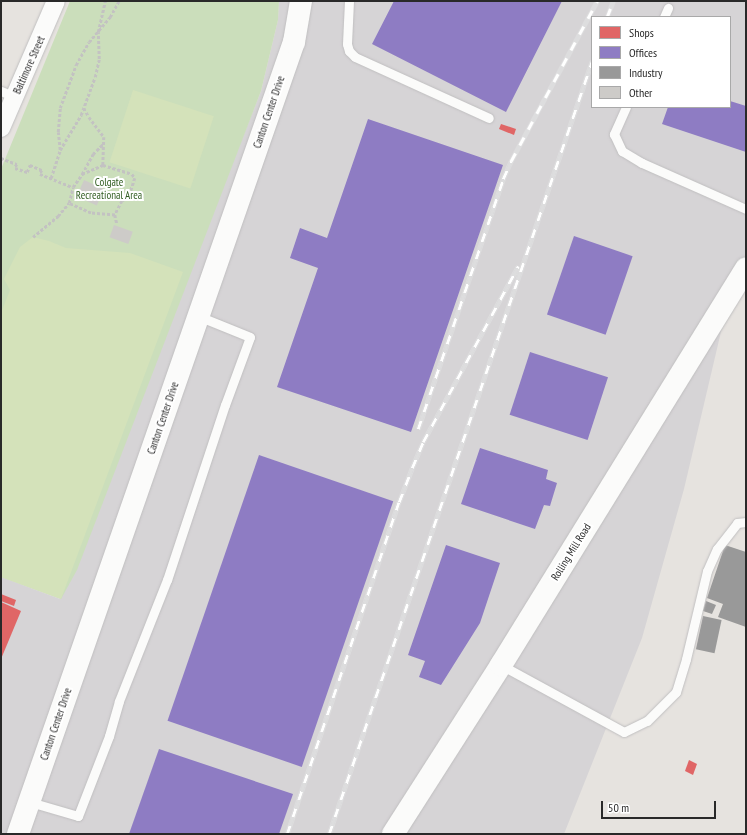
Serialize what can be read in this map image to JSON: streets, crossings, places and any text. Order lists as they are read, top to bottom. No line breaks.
{"streets":{"street":["Baltimore Street","Canton Center Drive","Rolling Mill Road"]},"parks":["Colgate Recreational Area"],"legend":["Shops","Offices","Industry","Other"],"scale_bar":"50 m"}
